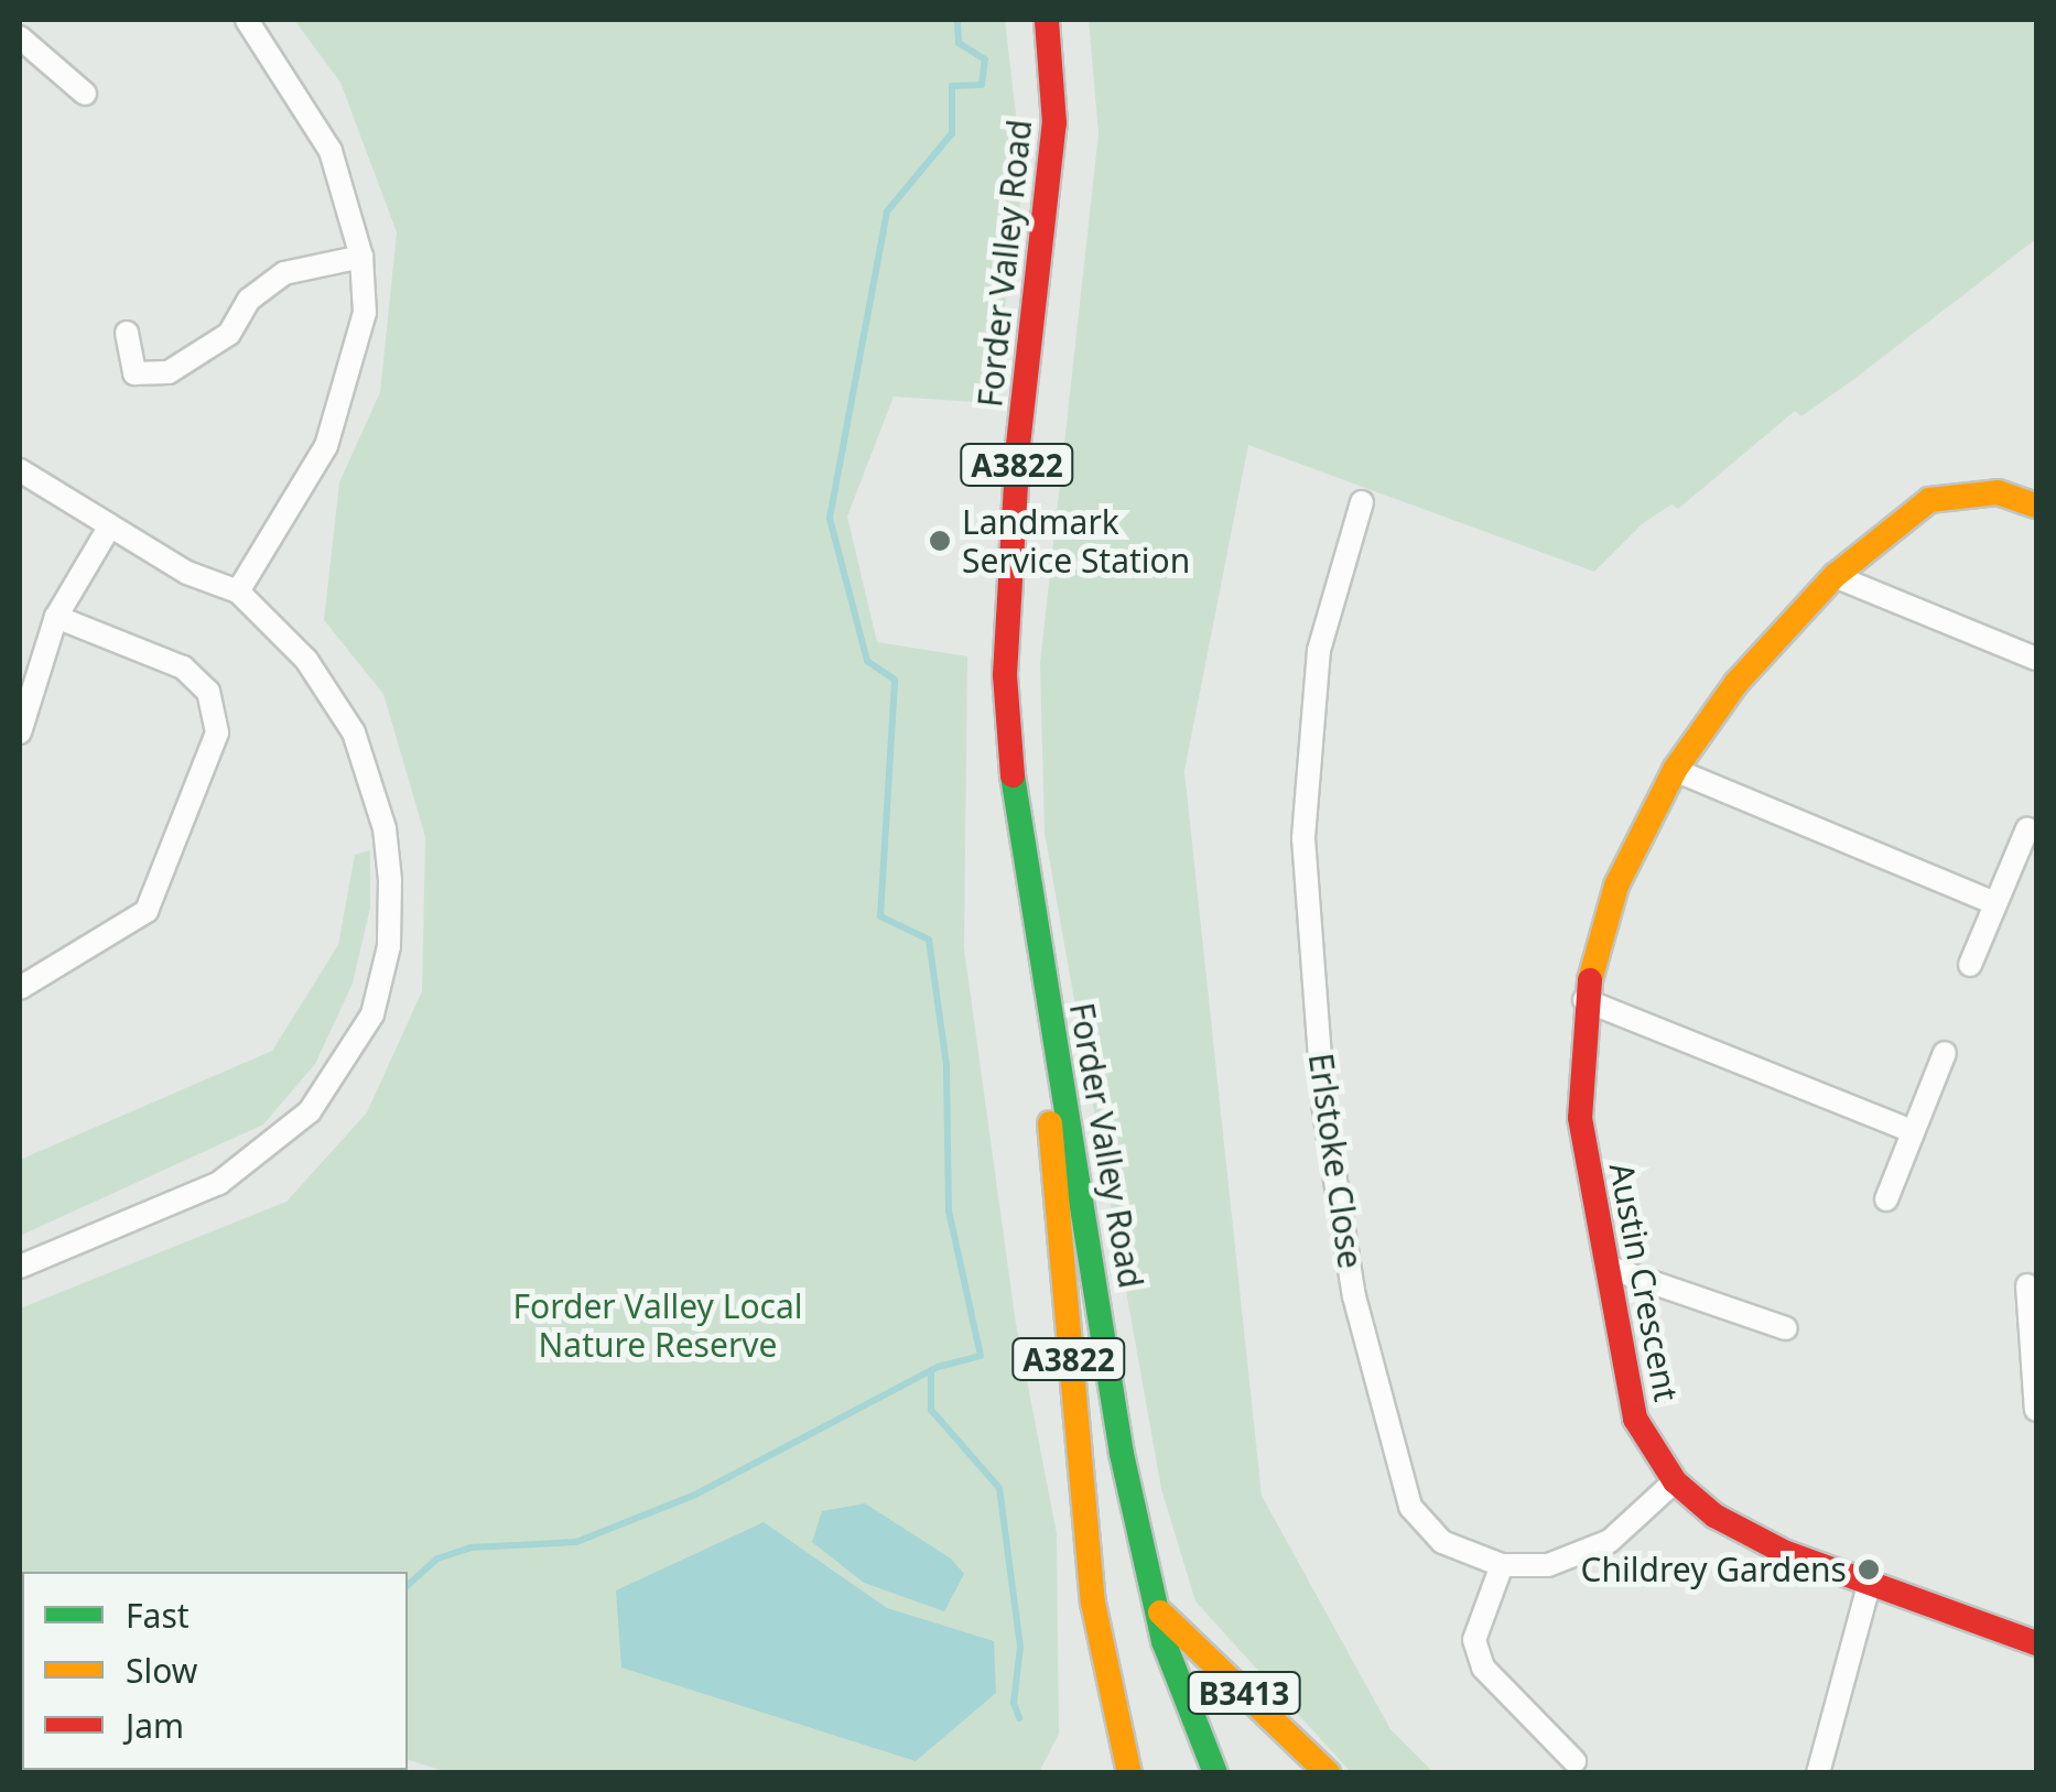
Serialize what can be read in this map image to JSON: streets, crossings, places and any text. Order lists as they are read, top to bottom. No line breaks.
{"streets":{"main road":["Forder Valley Road","A3822","Austin Crescent","B3413"],"street":["Erlstoke Close"]},"crossings":[["Forder Valley Road","B3413"],["Erlstoke Close","Austin Crescent"]],"parks":["Forder Valley Local Nature Reserve"],"places":["Landmark Service Station","Childrey Gardens"],"legend":["Fast","Slow","Jam"]}
